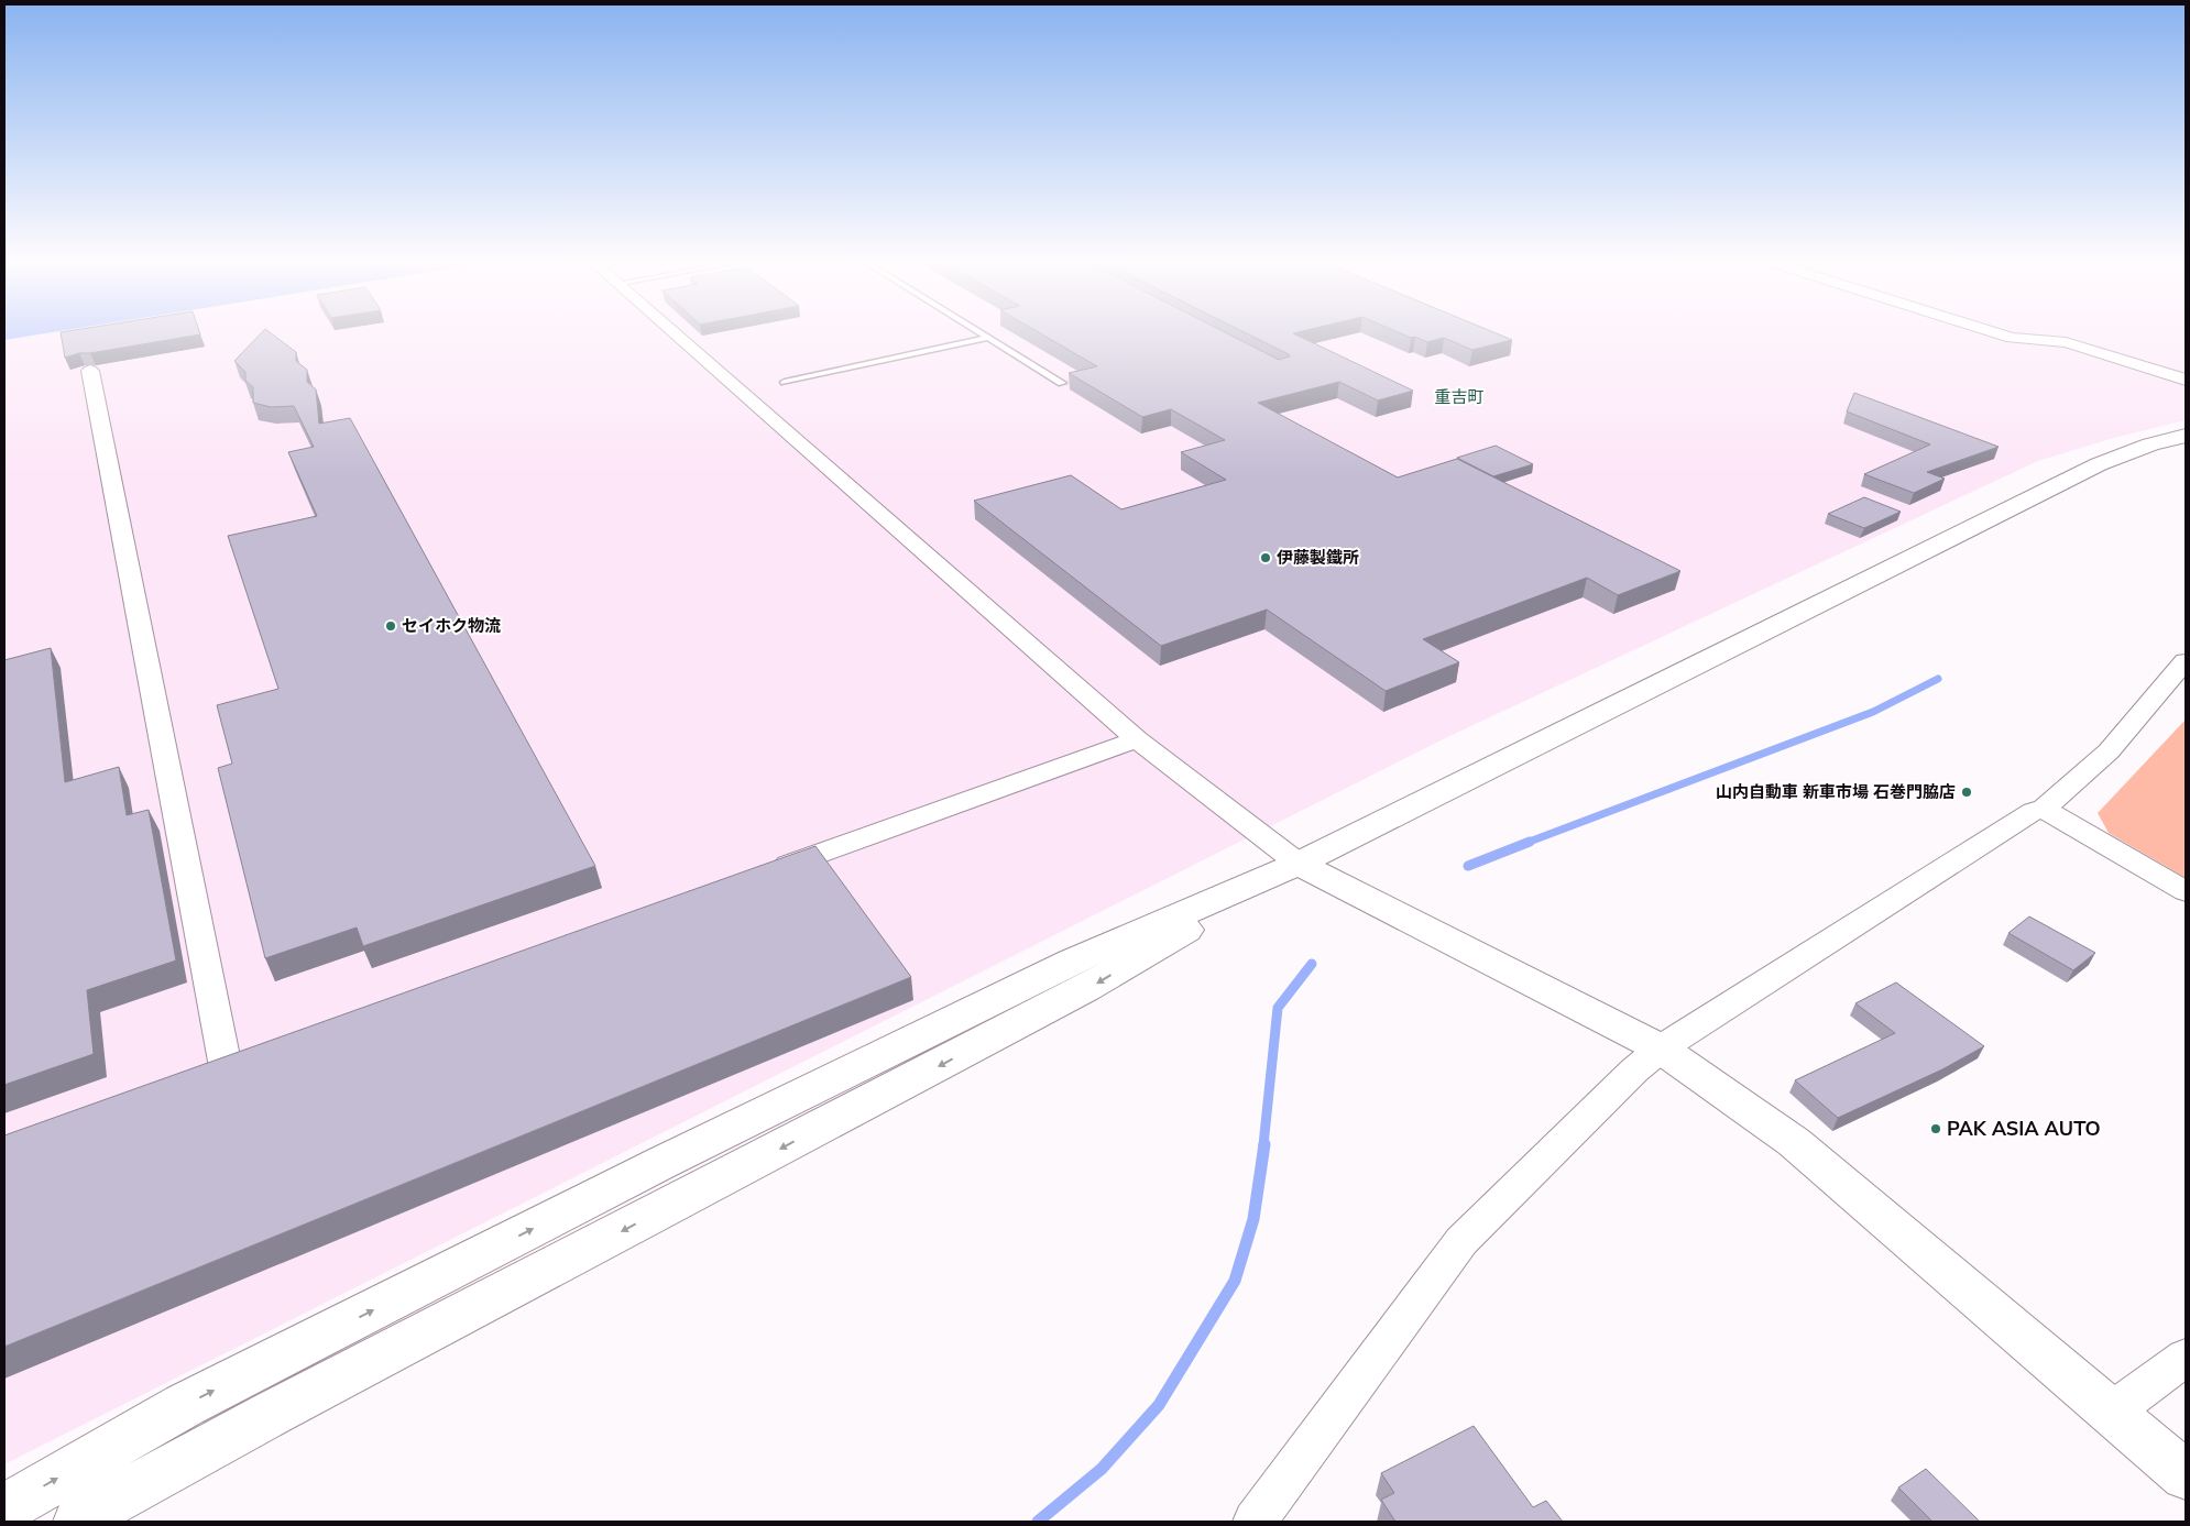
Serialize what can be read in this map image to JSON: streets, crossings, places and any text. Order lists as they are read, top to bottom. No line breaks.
{"districts":["重吉町"],"places":["伊藤製鐵所","セイホク物流","山内自動車 新車市場 石巻門脇店","PAK ASIA AUTO"]}
